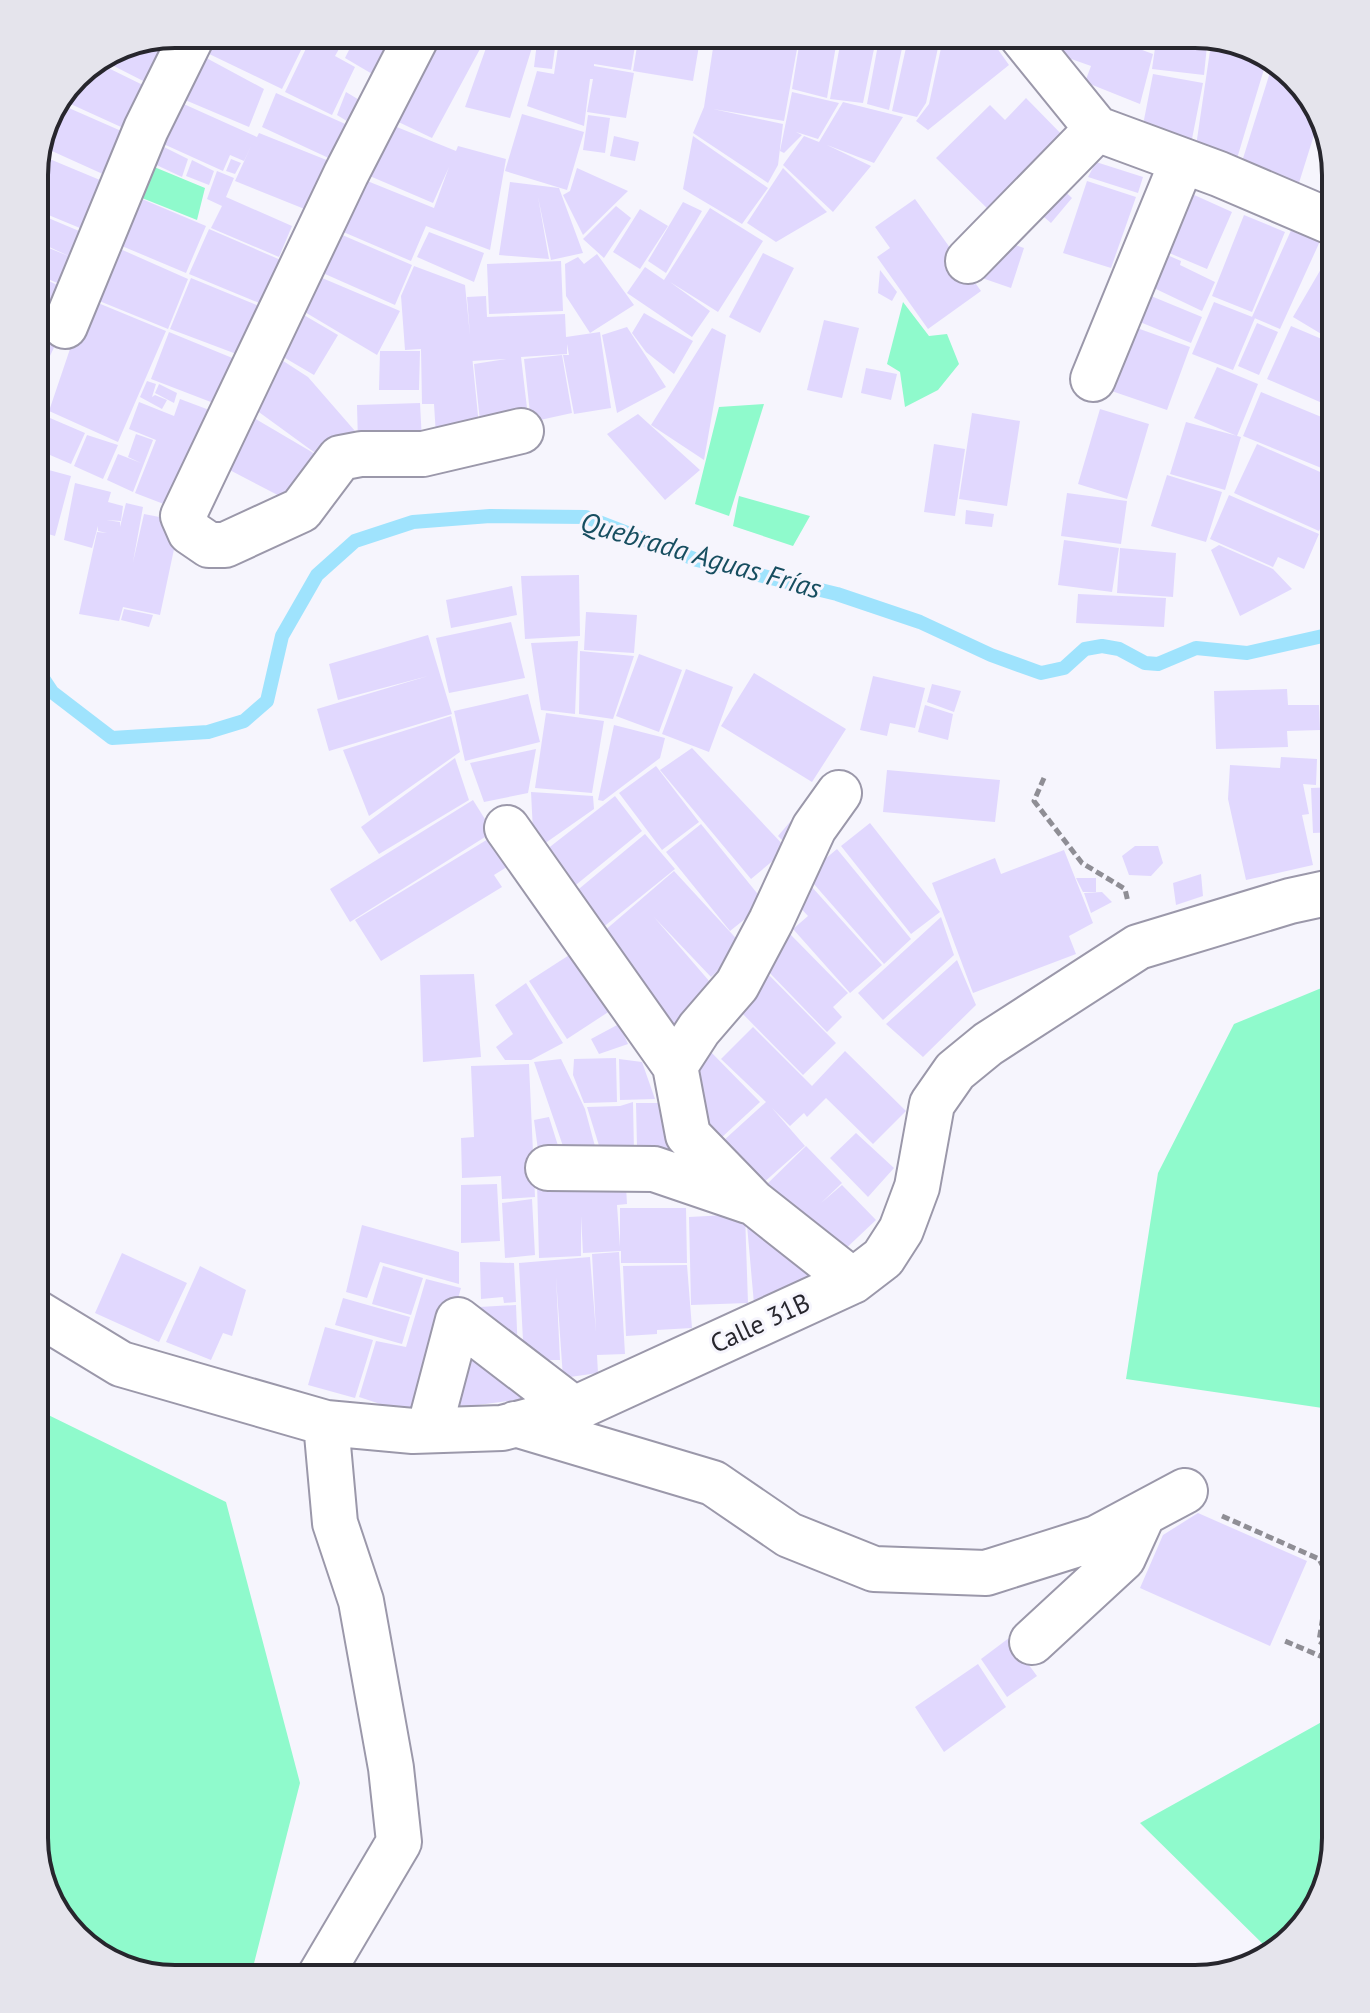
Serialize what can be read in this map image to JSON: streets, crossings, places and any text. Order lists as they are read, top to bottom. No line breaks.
{"streets":{"street":["Calle 31B"]},"water":["Quebrada Aguas Frías"]}
